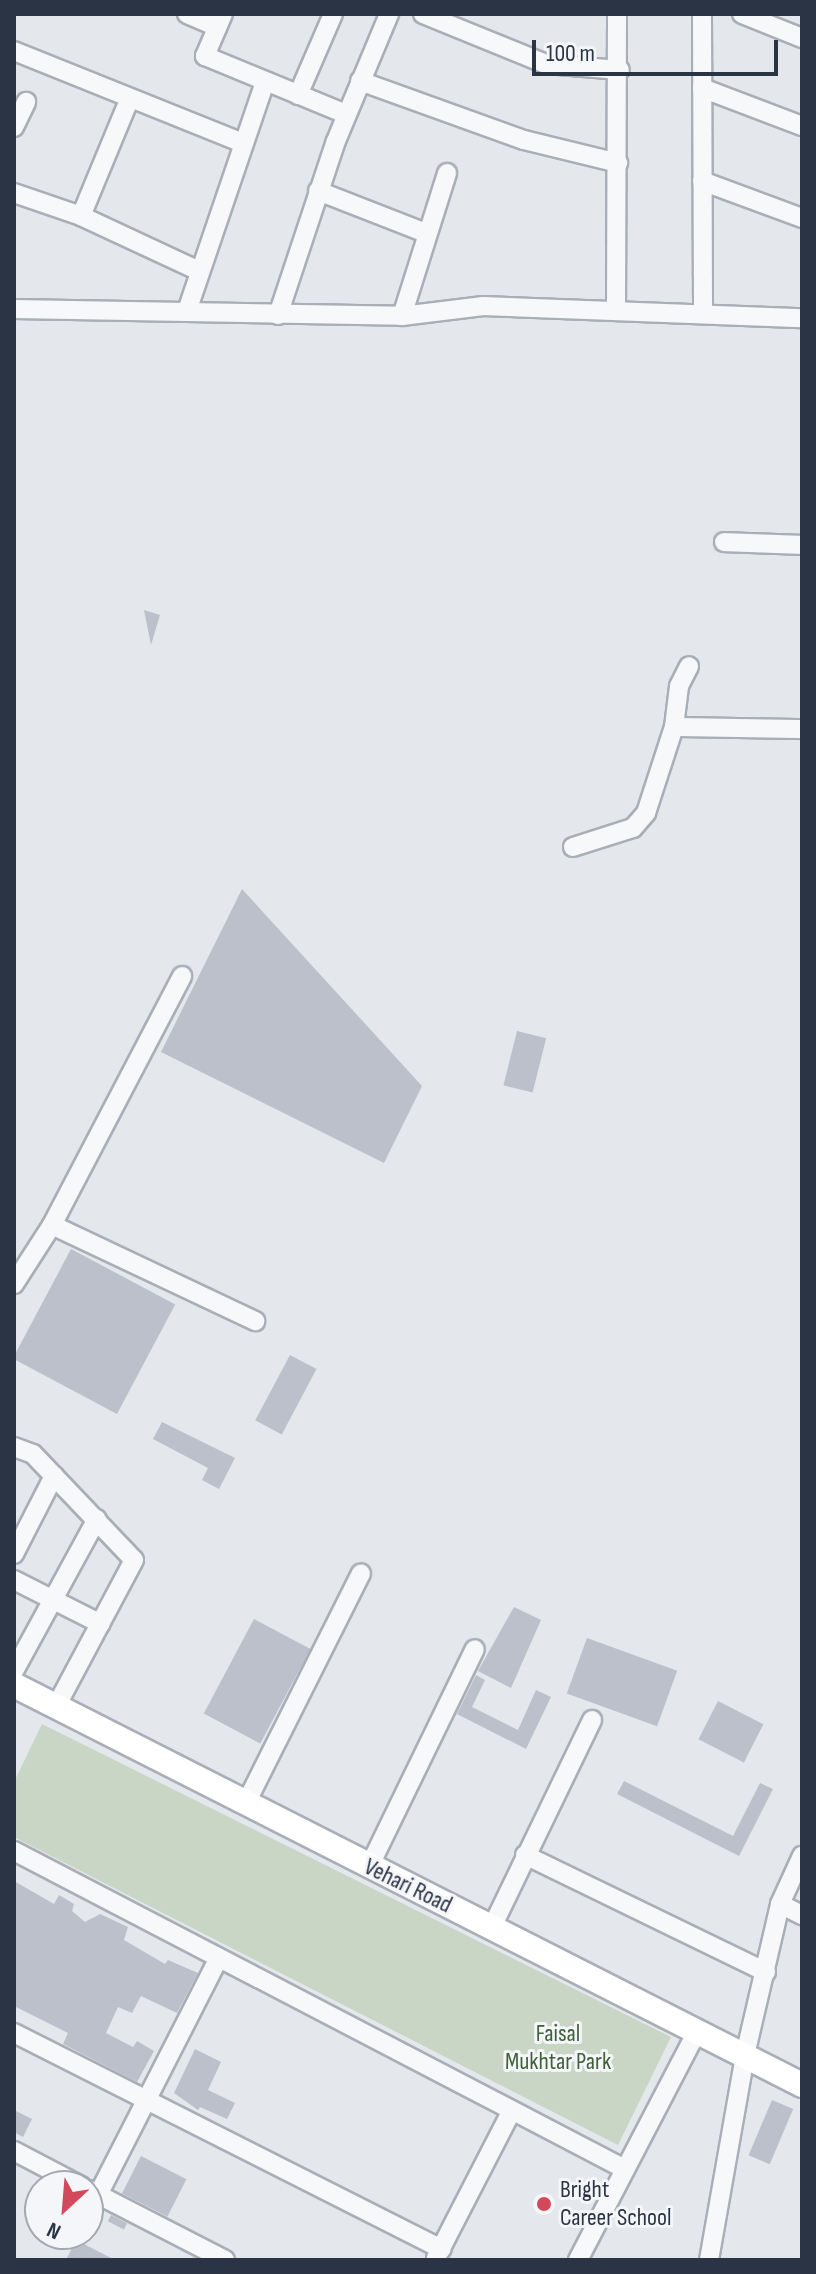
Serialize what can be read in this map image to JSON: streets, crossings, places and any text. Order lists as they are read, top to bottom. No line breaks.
{"streets":{"main road":["Vehari Road"]},"parks":["Faisal Mukhtar Park"],"places":["Bright Career School"],"scale_bar":"100 m","north":"bottom left"}
